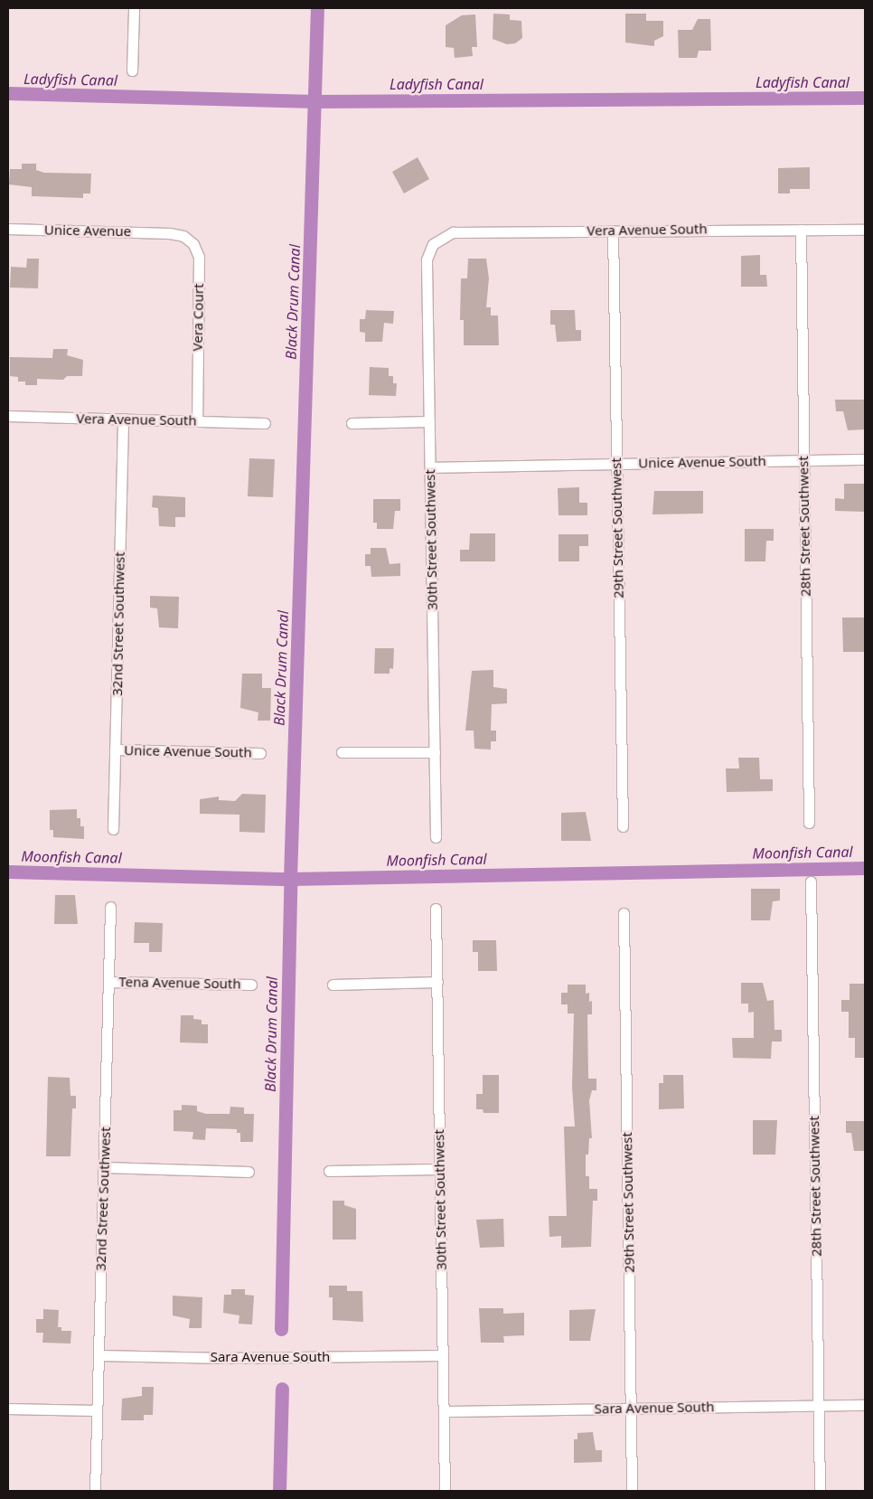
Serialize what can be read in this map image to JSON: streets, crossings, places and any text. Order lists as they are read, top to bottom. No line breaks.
{"streets":{"street":["Vera Avenue South","Unice Avenue","Vera Court","Unice Avenue South","28th Street Southwest","29th Street Southwest","30th Street Southwest","32nd Street Southwest","Tena Avenue South","Sara Avenue South"]},"crossings":[["Vera Avenue South","Vera Court"],["Vera Avenue South","28th Street Southwest"],["Vera Avenue South","29th Street Southwest"],["Vera Avenue South","30th Street Southwest"],["Vera Avenue South","32nd Street Southwest"],["Unice Avenue","Vera Court"],["Unice Avenue South","28th Street Southwest"],["Unice Avenue South","29th Street Southwest"],["Unice Avenue South","30th Street Southwest"],["Unice Avenue South","32nd Street Southwest"],["28th Street Southwest","Sara Avenue South"],["29th Street Southwest","Sara Avenue South"],["30th Street Southwest","Sara Avenue South"],["32nd Street Southwest","Tena Avenue South"],["32nd Street Southwest","Sara Avenue South"]],"water":["Ladyfish Canal","Black Drum Canal","Moonfish Canal"]}
